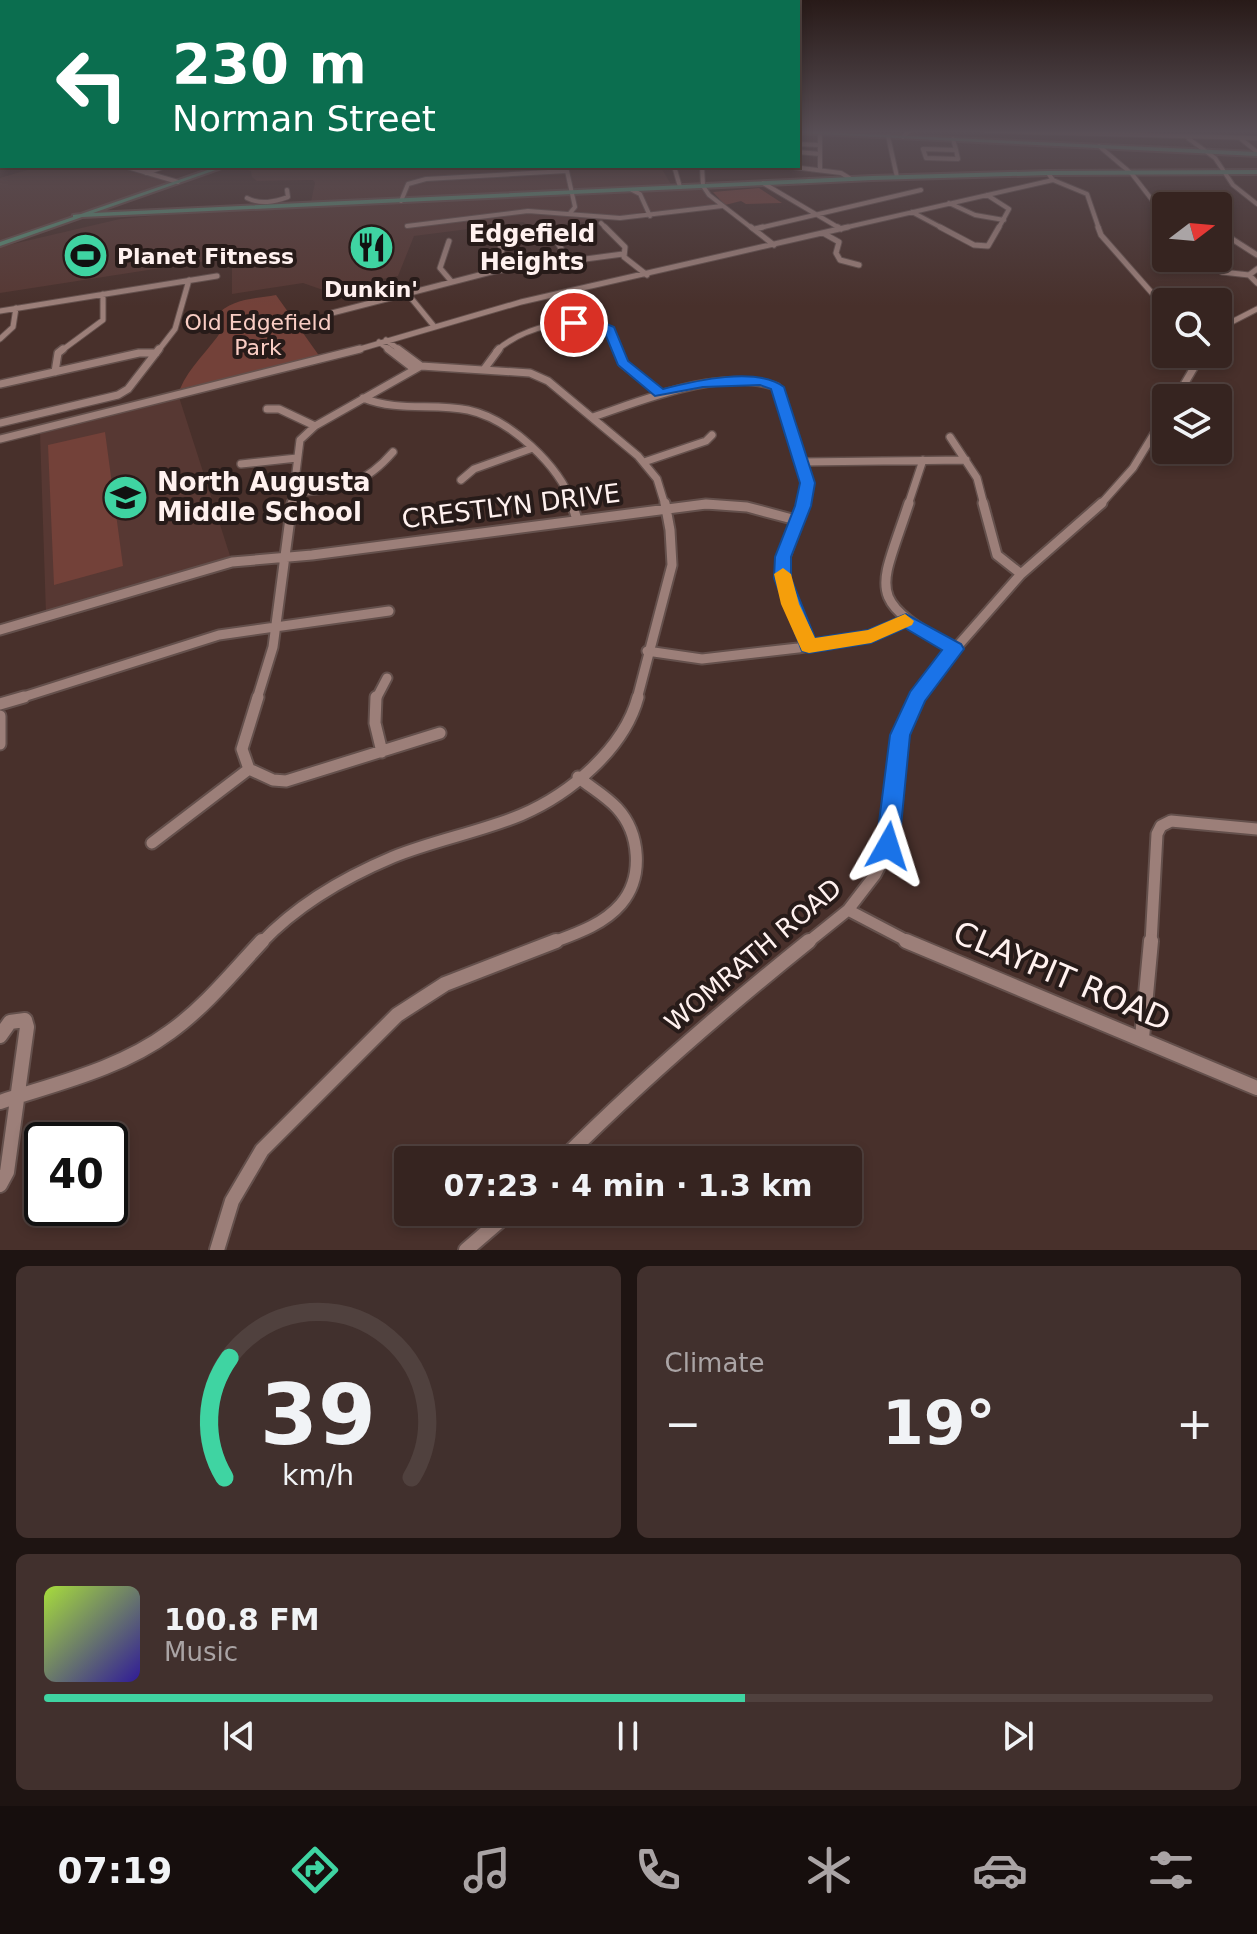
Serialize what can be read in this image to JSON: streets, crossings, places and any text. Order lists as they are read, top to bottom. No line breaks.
{"streets":{"street":["CRESTLYN DRIVE","WOMRATH ROAD","CLAYPIT ROAD"]},"crossings":[["WOMRATH ROAD","CLAYPIT ROAD"]],"districts":["Edgefield Heights"],"parks":["Old Edgefield Park"],"places":{"restaurant":["Dunkin'"],"sports":["Planet Fitness"],"school or university":["North Augusta Middle School"]},"north":"right","page":{"turn":["230 m","Norman Street"],"limit":"40","trip":"07:23 · 4 min · 1.3 km","tile":"Climate","heat":["−","19°","+"],"song":["100.8 FM","Music"],"tabs":"07:19","gauge":["39","km/h"]}}
